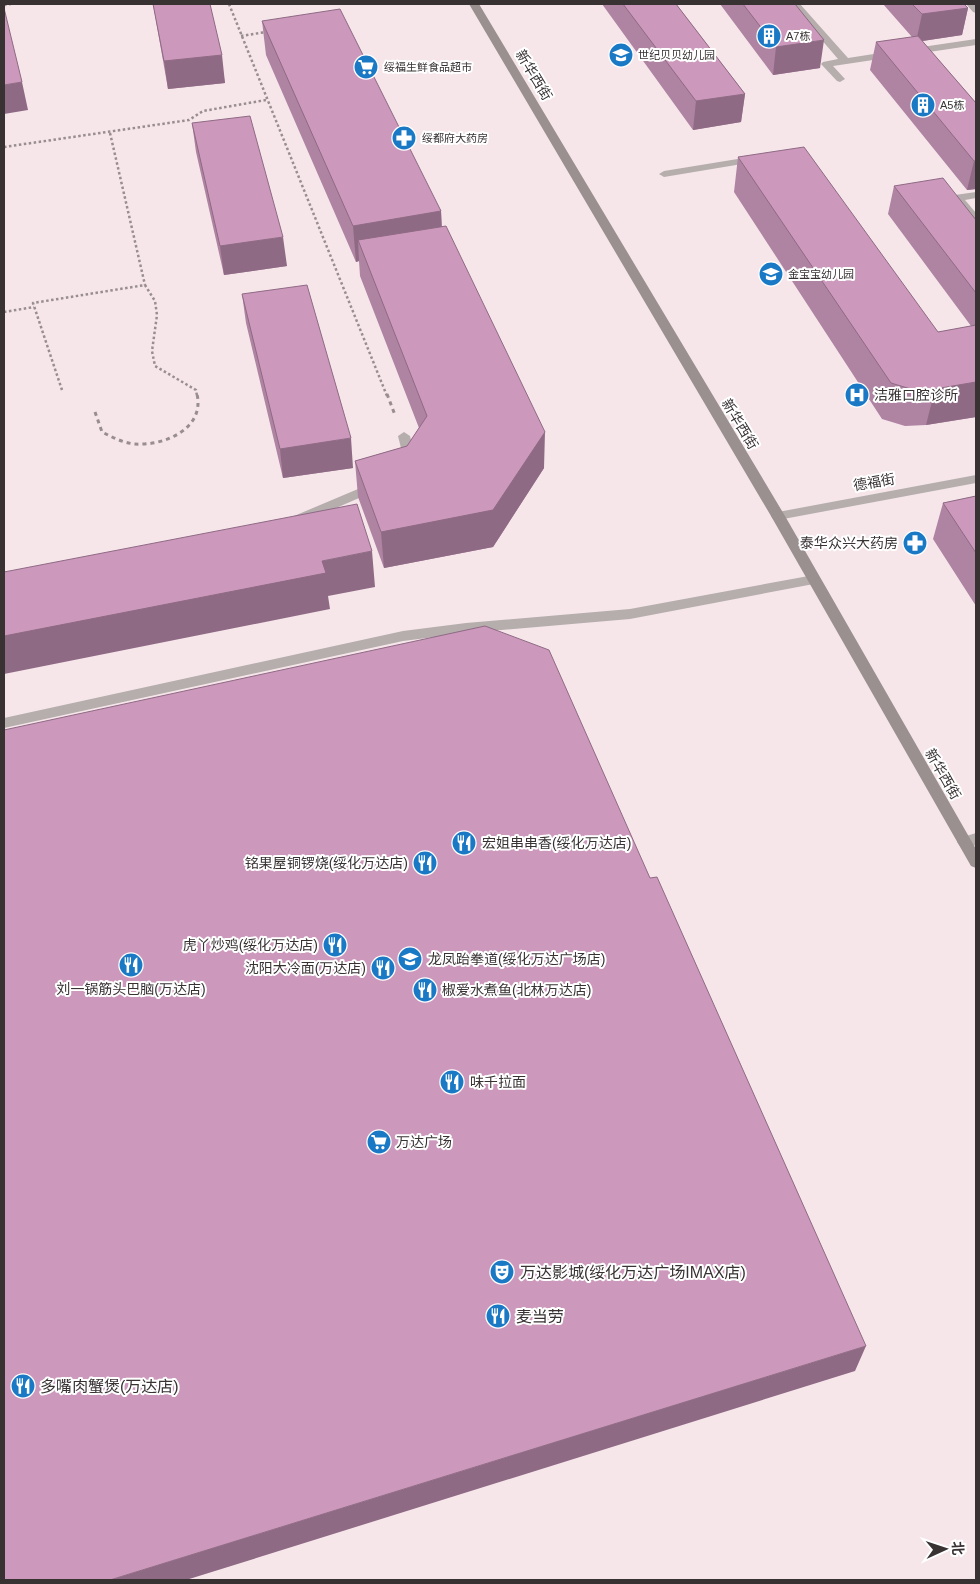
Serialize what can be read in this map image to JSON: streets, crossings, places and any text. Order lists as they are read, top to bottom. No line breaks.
{"streets":{"main road":["新华西街"],"street":["德福街"]},"crossings":[["新华西街","德福街"]],"places":{"building":["A7栋","A5栋"],"school or university":["世纪贝贝幼儿园","金宝宝幼儿园","龙凤跆拳道(绥化万达广场店)"],"supermarket":["绥福生鲜食品超市","万达广场"],"pharmacy":["绥都府大药房","泰华众兴大药房"],"hospital":["洁雅口腔诊所"],"restaurant":["宏姐串串香(绥化万达店)","铭果屋铜锣烧(绥化万达店)","虎丫炒鸡(绥化万达店)","刘一锅筋头巴脑(万达店)","沈阳大冷面(万达店)","椒爱水煮鱼(北林万达店)","味千拉面","麦当劳","多嘴肉蟹煲(万达店)"],"theatre":["万达影城(绥化万达广场IMAX店)"]},"north":"right"}
